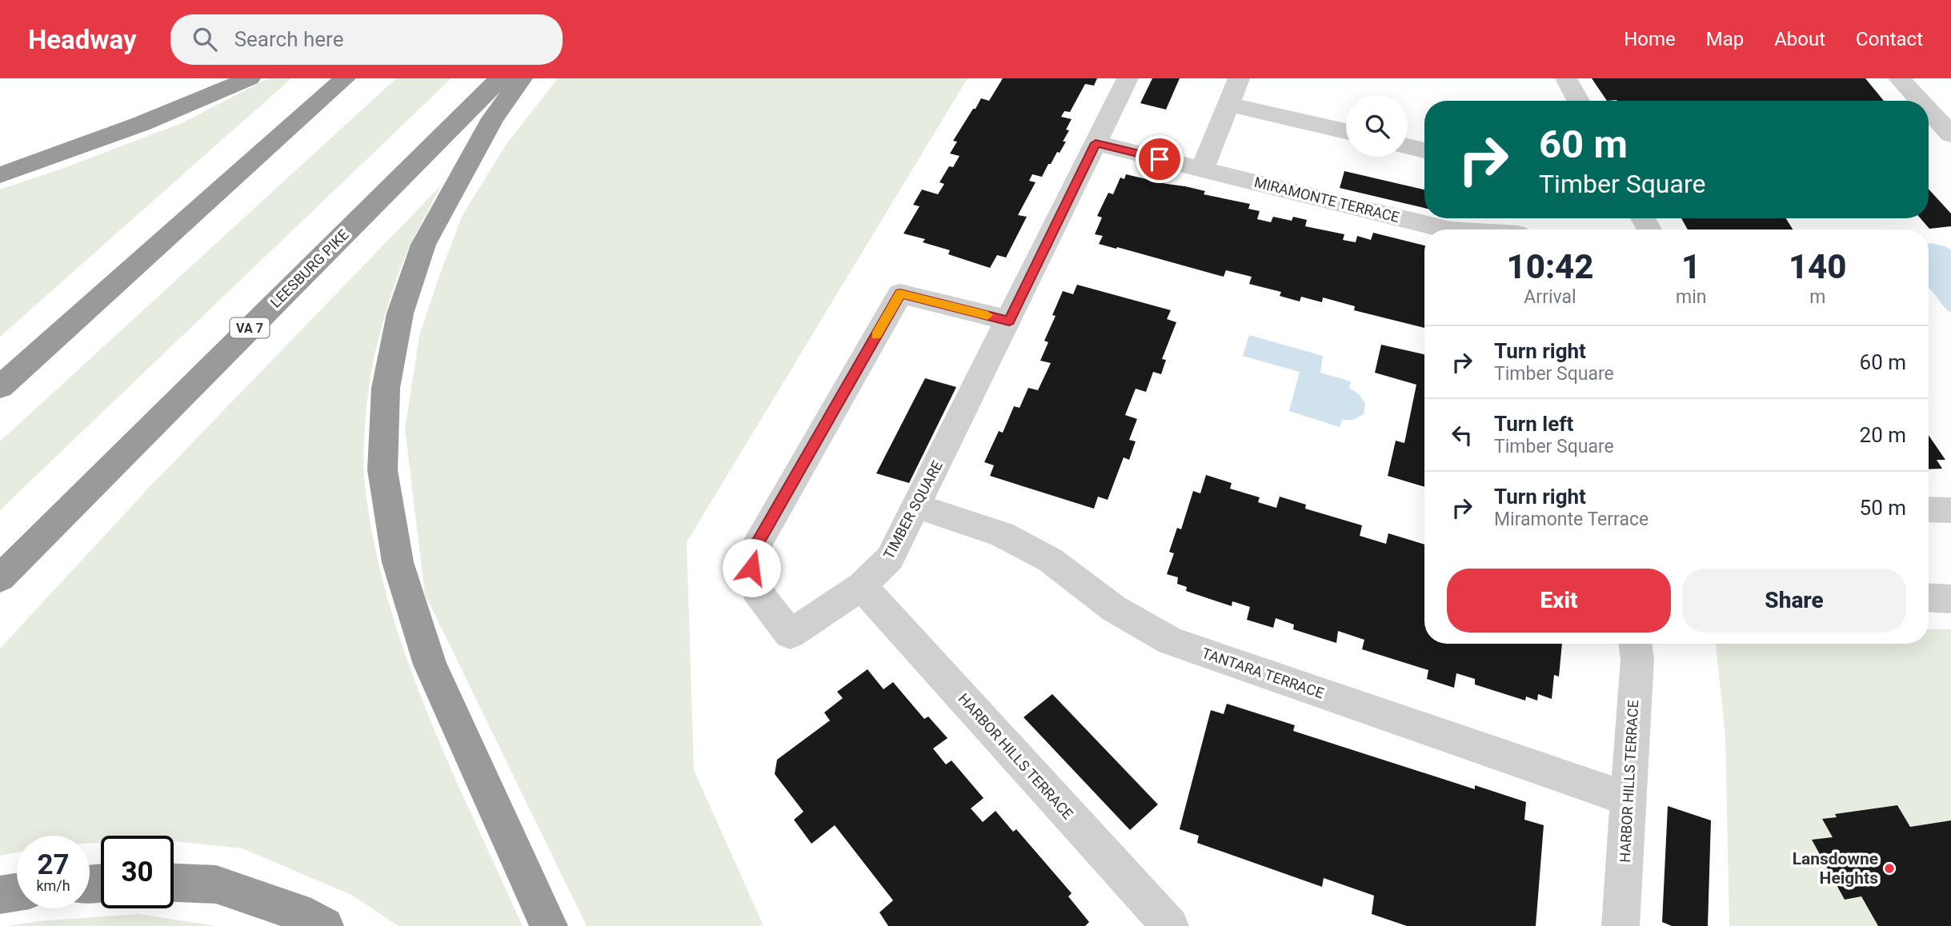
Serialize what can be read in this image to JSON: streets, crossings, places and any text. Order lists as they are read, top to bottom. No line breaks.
{"streets":{"highway":["LEESBURG PIKE","VA 7"],"street":["MIRAMONTE TERRACE","TIMBER SQUARE","TANTARA TERRACE","HARBOR HILLS TERRACE"]},"crossings":[["MIRAMONTE TERRACE","TIMBER SQUARE"],["TIMBER SQUARE","TANTARA TERRACE"],["TIMBER SQUARE","HARBOR HILLS TERRACE"],["TANTARA TERRACE","HARBOR HILLS TERRACE"]],"places":["Lansdowne Heights"],"page":{"header":"Headway","search":"Search here","nav":["Home","Map","About","Contact"],"turn":["60 m","Timber Square"],"eta":["10:42","Arrival","1","min","140","m"],"list":[{"name":"Turn right","note":"Timber Square","value":"60 m"},{"name":"Turn left","note":"Timber Square","value":"20 m"},{"name":"Turn right","note":"Miramonte Terrace","value":"50 m"}],"buttons":["Exit","Share"],"speed":"27 km/h","limit":"30"}}
